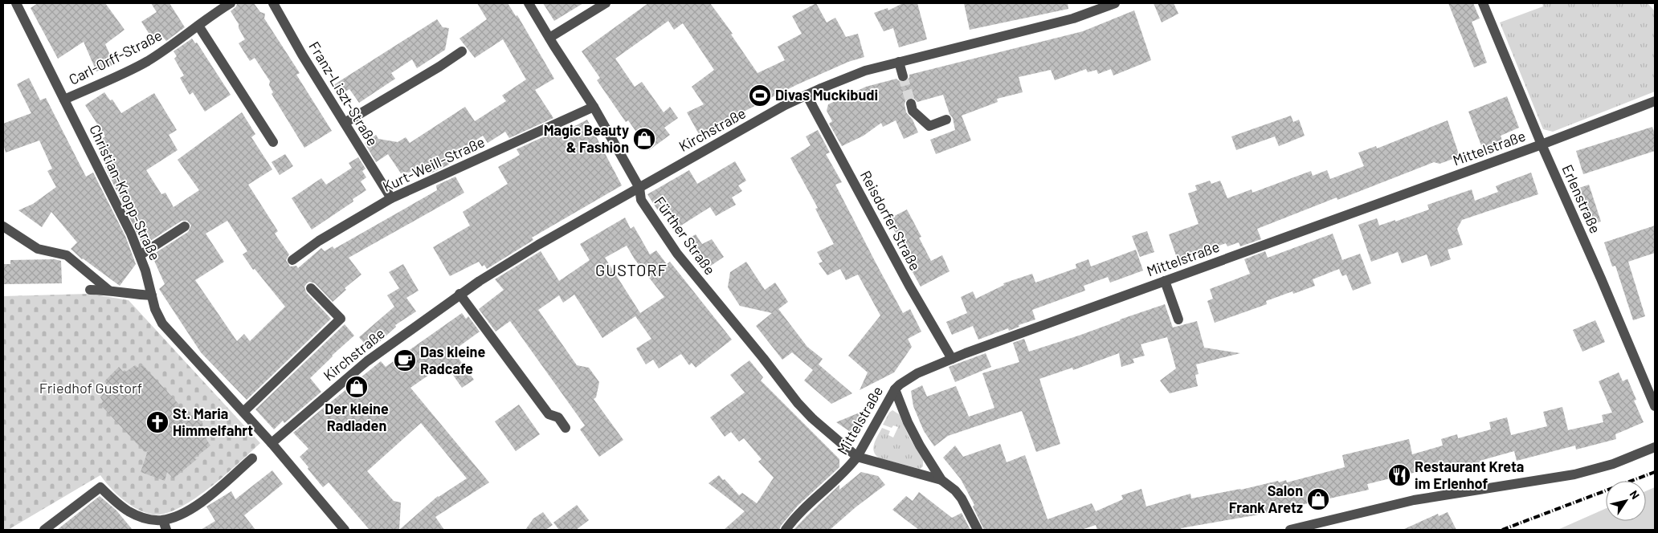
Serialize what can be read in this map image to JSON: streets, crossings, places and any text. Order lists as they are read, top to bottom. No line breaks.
{"streets":{"street":["Carl-Orff-Straße","Franz-Liszt-Straße","Kirchstraße","Mittelstraße","Kurt-Weill-Straße","Christian-Kropp-Straße","Erlenstraße","Reisdorfer Straße","Fürther Straße"]},"crossings":[["Carl-Orff-Straße","Christian-Kropp-Straße"],["Franz-Liszt-Straße","Kurt-Weill-Straße"],["Kirchstraße","Christian-Kropp-Straße"],["Kirchstraße","Reisdorfer Straße"],["Kirchstraße","Fürther Straße"],["Mittelstraße","Erlenstraße"],["Mittelstraße","Reisdorfer Straße"],["Mittelstraße","Fürther Straße"],["Kurt-Weill-Straße","Fürther Straße"]],"districts":["GUSTORF"],"parks":["Friedhof Gustorf"],"places":{"sports":["Divas Muckibudi"],"shop":["Magic Beauty & Fashion","Der kleine Radladen","Salon Frank Aretz"],"cafe":["Das kleine Radcafe"],"church":["St. Maria Himmelfahrt"],"restaurant":["Restaurant Kreta im Erlenhof"]},"north":"top right"}
